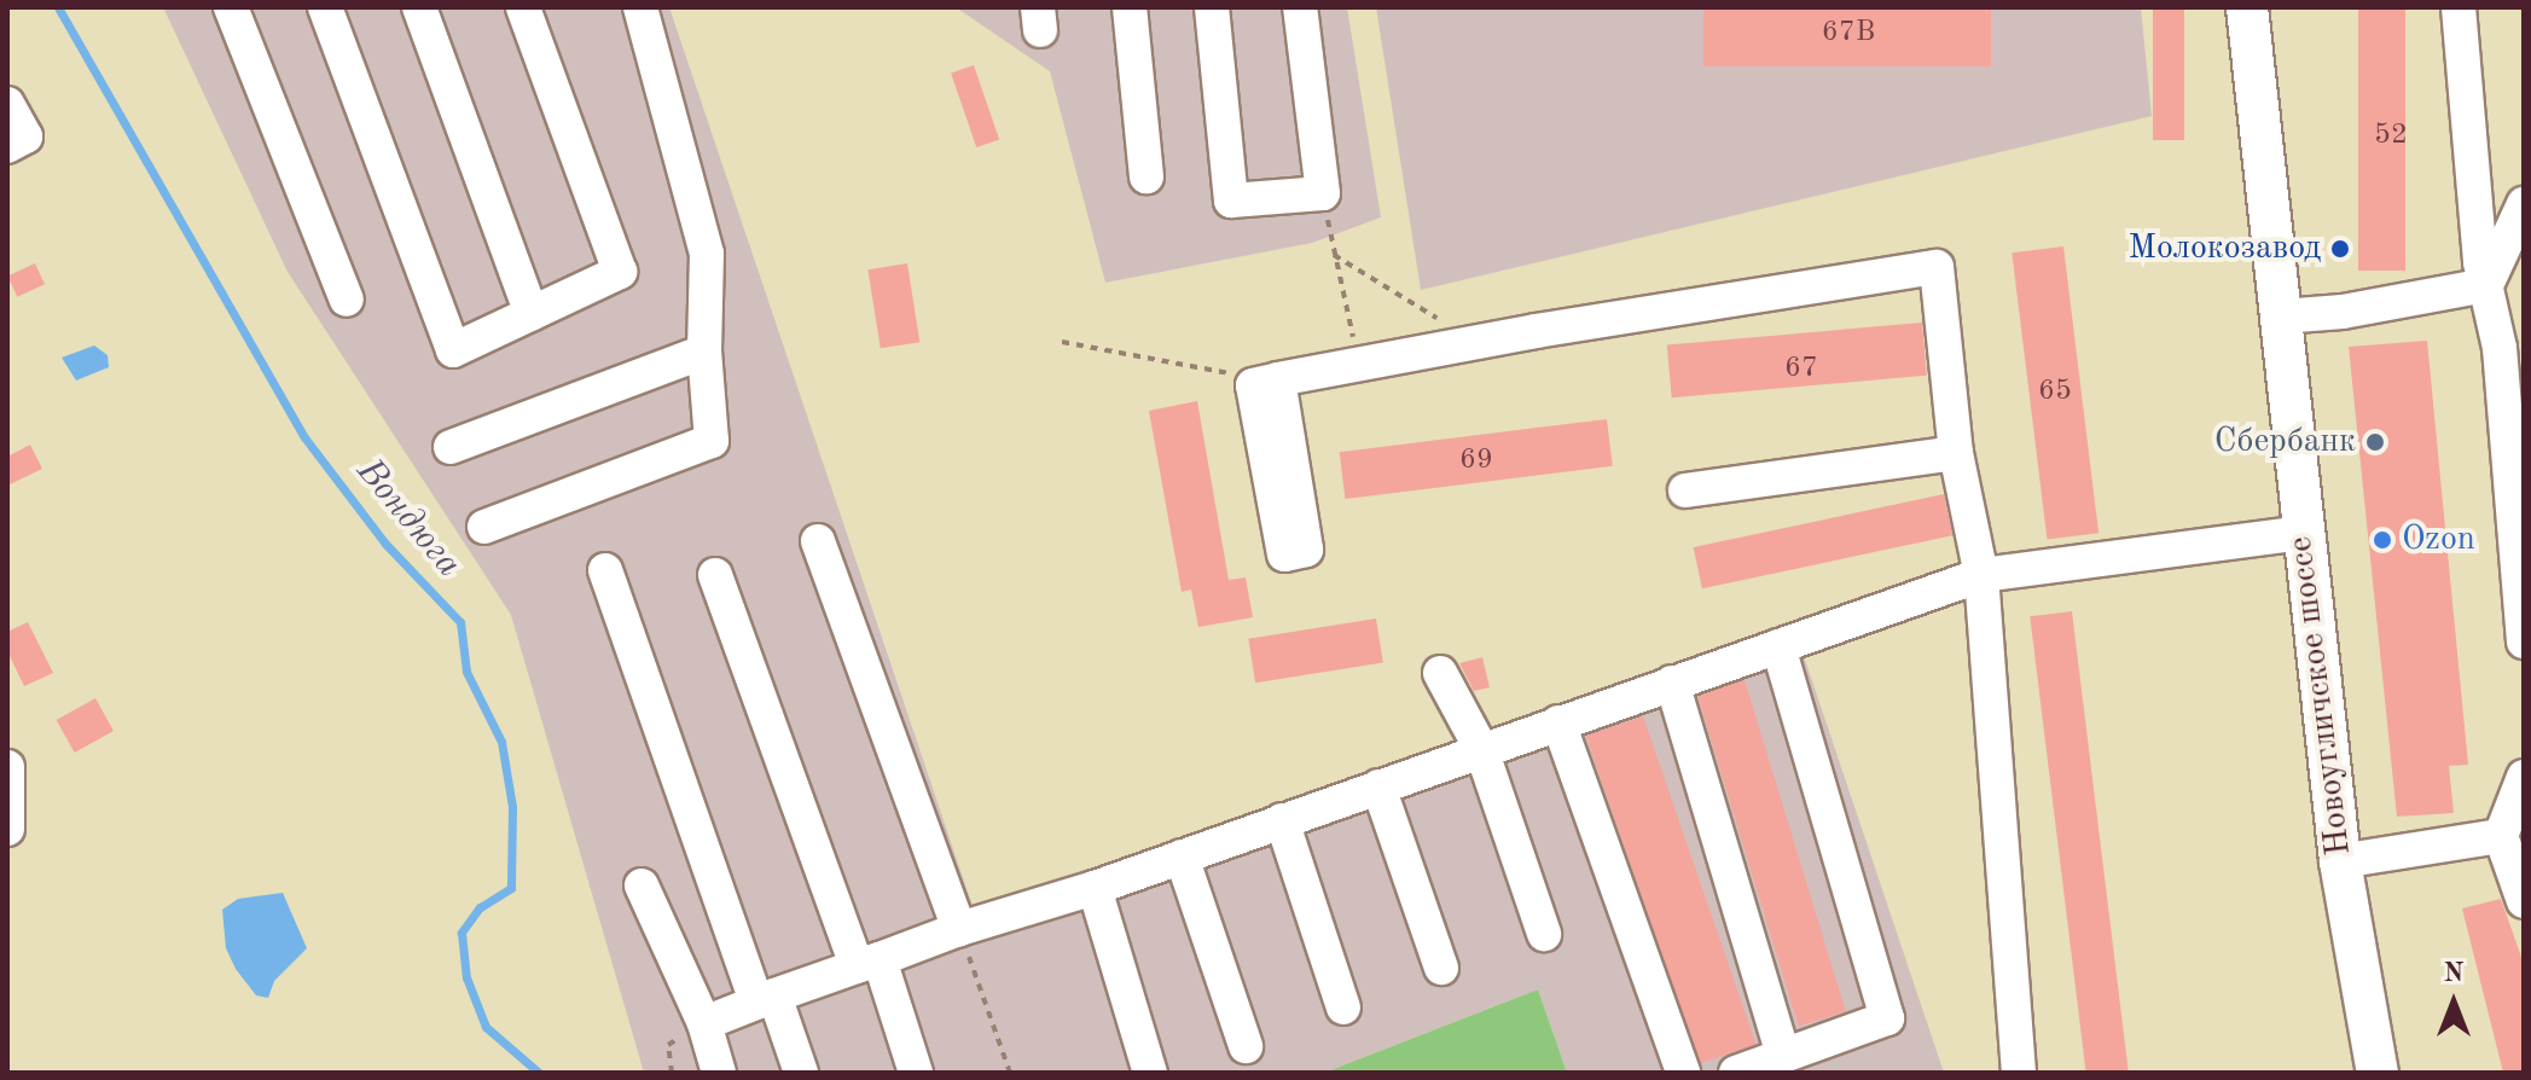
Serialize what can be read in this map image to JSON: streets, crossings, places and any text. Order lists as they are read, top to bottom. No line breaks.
{"streets":{"main road":["Новоугличское шоссе"]},"water":["Вондюга"],"places":["Молокозавод","Сбербанк","Ozon"],"house_numbers":["67В","52","67","65","69"],"north":"top"}
